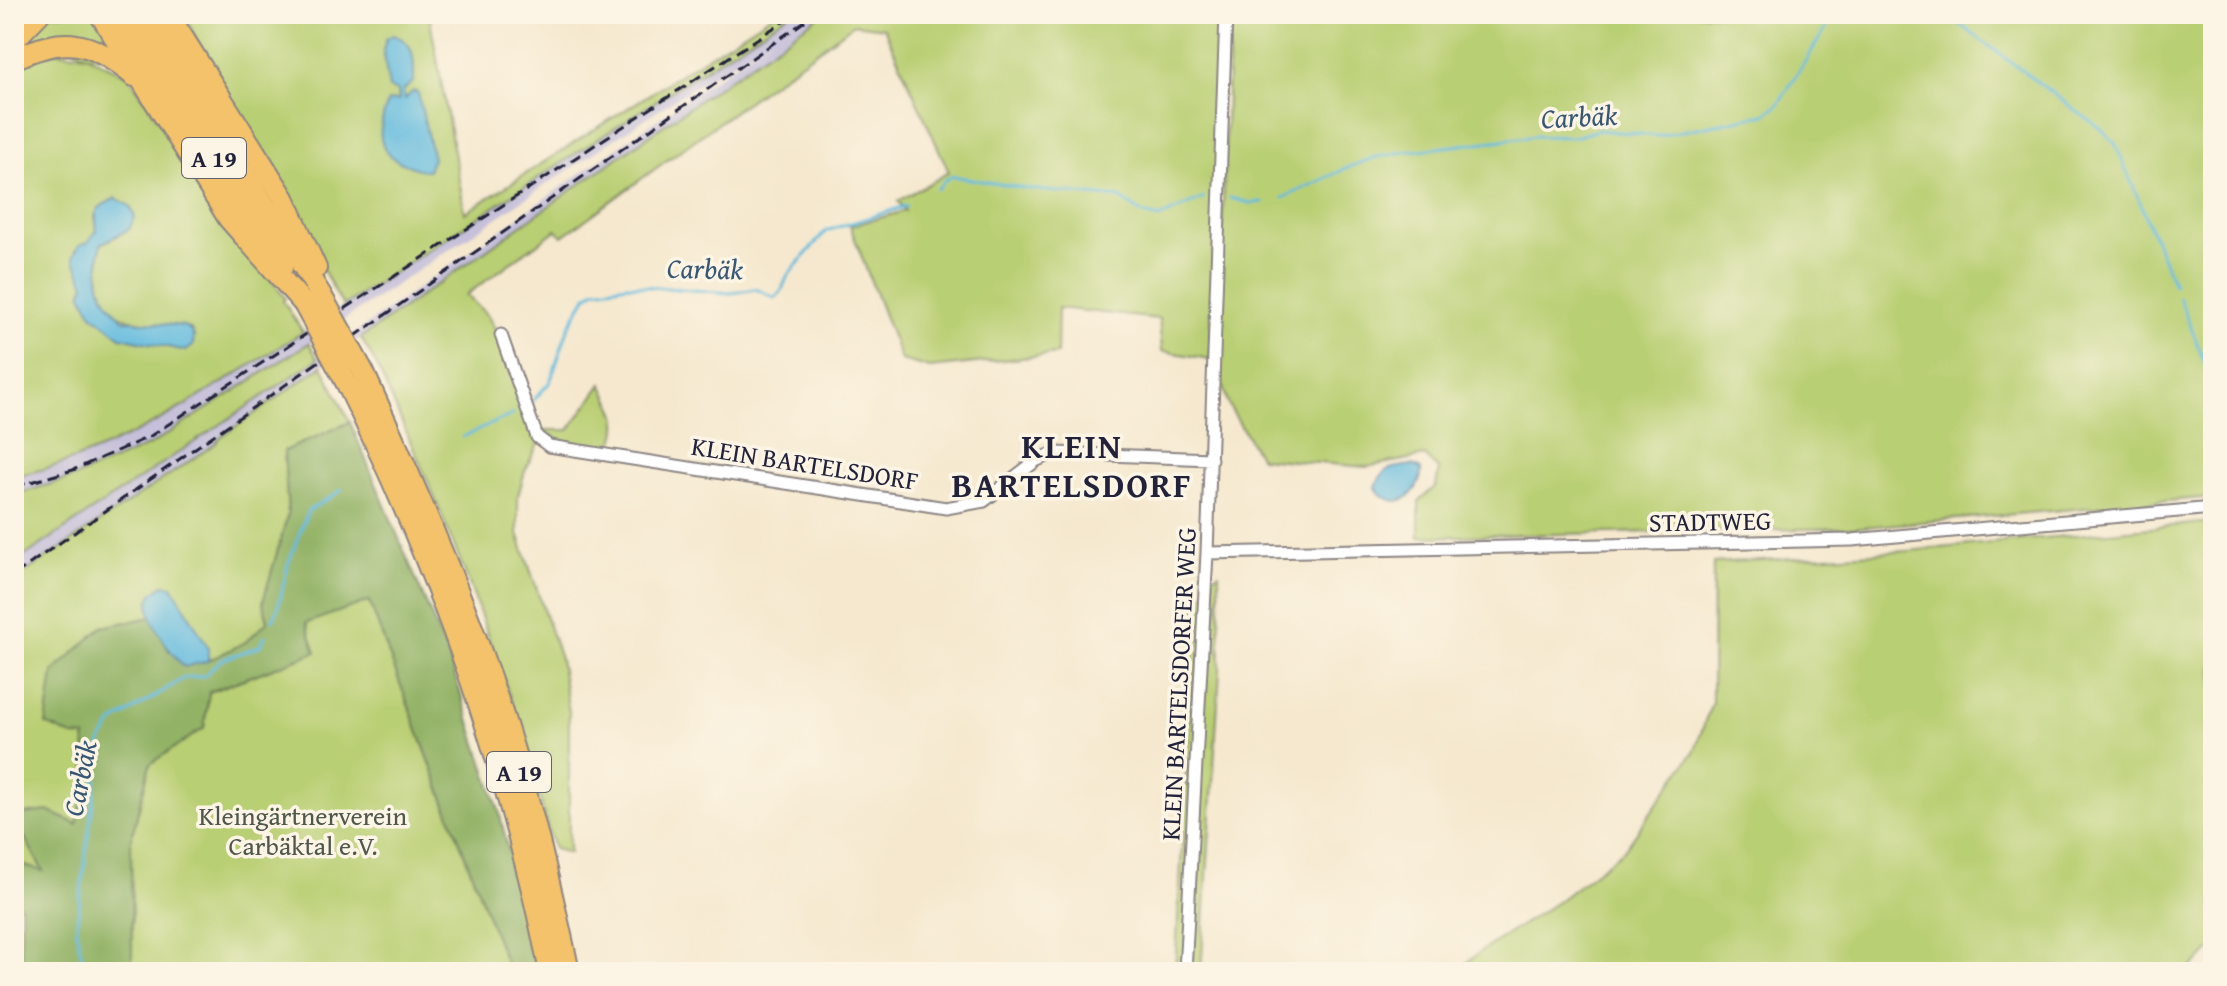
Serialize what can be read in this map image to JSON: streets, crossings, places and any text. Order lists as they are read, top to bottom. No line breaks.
{"streets":{"highway":["A 19"],"street":["KLEIN BARTELSDORF","STADTWEG","KLEIN BARTELSDORFER WEG"]},"crossings":[["KLEIN BARTELSDORF","KLEIN BARTELSDORFER WEG"],["STADTWEG","KLEIN BARTELSDORFER WEG"]],"districts":["KLEIN BARTELSDORF"],"water":["Carbäk"],"parks":["Kleingärtnerverein Carbäktal e.V."]}
